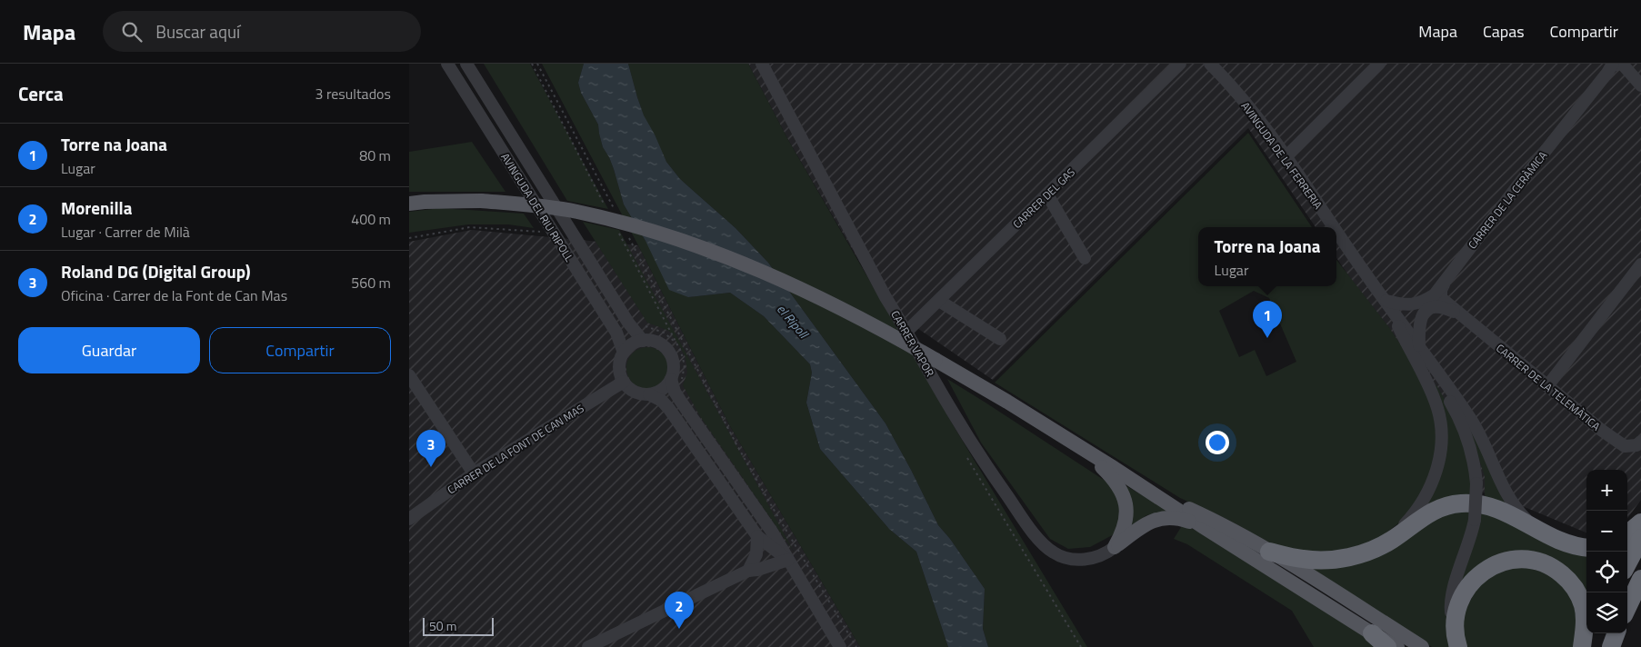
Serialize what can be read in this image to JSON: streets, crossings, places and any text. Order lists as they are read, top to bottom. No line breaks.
{"streets":{"street":["AVINGUDA DE LA FERRERIA","CARRER DEL GAS","CARRER DE LA CERÀMICA","AVINGUDA DEL RIU RIPOLL","CARRER VAPOR","CARRER DE LA TELEMÀTICA","CARRER DE LA FONT DE CAN MAS"]},"crossings":[["AVINGUDA DE LA FERRERIA","CARRER DE LA CERÀMICA"],["CARRER DEL GAS","CARRER VAPOR"],["AVINGUDA DEL RIU RIPOLL","CARRER DE LA FONT DE CAN MAS"]],"water":["el Ripoll"],"scale_bar":"50 m","page":{"header":"Mapa","search":"Buscar aquí","nav":["Mapa","Capas","Compartir"],"heading":["Cerca","3 resultados"],"list":[{"mark":"1","name":"Torre na Joana","note":"Lugar","value":"80 m"},{"mark":"2","name":"Morenilla","note":"Lugar · Carrer de Milà","value":"400 m"},{"mark":"3","name":"Roland DG (Digital Group)","note":"Oficina · Carrer de la Font de Can Mas","value":"560 m"}],"popup":["Torre na Joana","Lugar"],"pins":["1","3","2"],"buttons":["Guardar","Compartir"],"map_buttons":["+","−"],"scale":"50 m"}}
